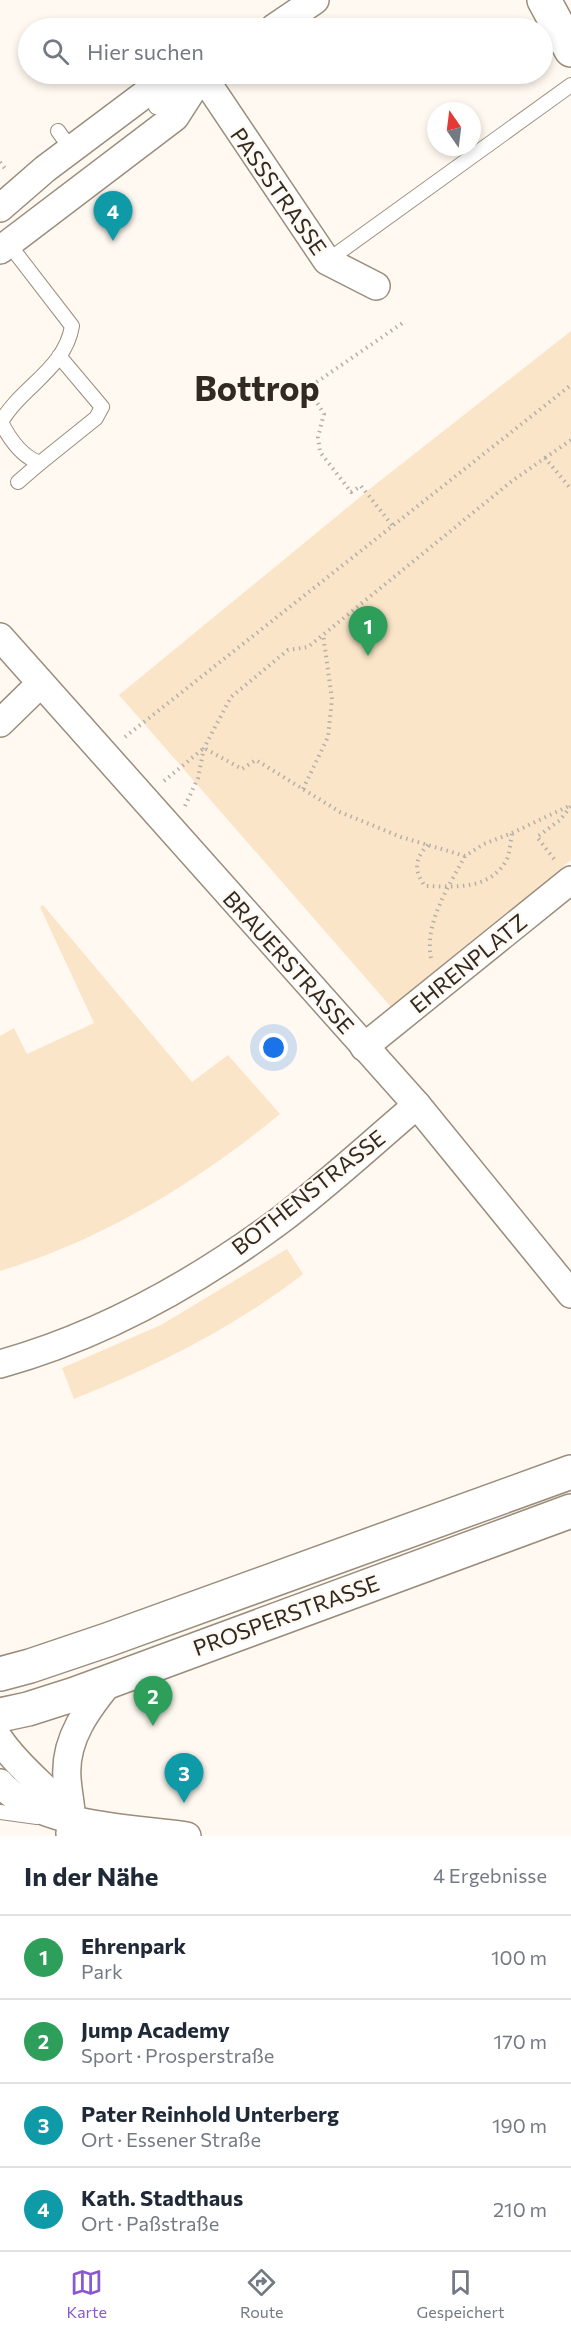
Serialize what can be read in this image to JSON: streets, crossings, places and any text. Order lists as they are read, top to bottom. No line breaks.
{"streets":{"main road":["PROSPERSTRASSE"],"street":["PASSSTRASSE","BRAUERSTRASSE","EHRENPLATZ","BOTHENSTRASSE"]},"crossings":[["BRAUERSTRASSE","EHRENPLATZ"],["BRAUERSTRASSE","BOTHENSTRASSE"]],"districts":["Bottrop"],"north":"top","page":{"search":"Hier suchen","pins":["4","1","2","3"],"heading":["In der Nähe","4 Ergebnisse"],"list":[{"mark":"1","name":"Ehrenpark","note":"Park","value":"100 m"},{"mark":"2","name":"Jump Academy","note":"Sport · Prosperstraße","value":"170 m"},{"mark":"3","name":"Pater Reinhold Unterberg","note":"Ort · Essener Straße","value":"190 m"},{"mark":"4","name":"Kath. Stadthaus","note":"Ort · Paßstraße","value":"210 m"}],"nav":["Karte","Route","Gespeichert"]}}
